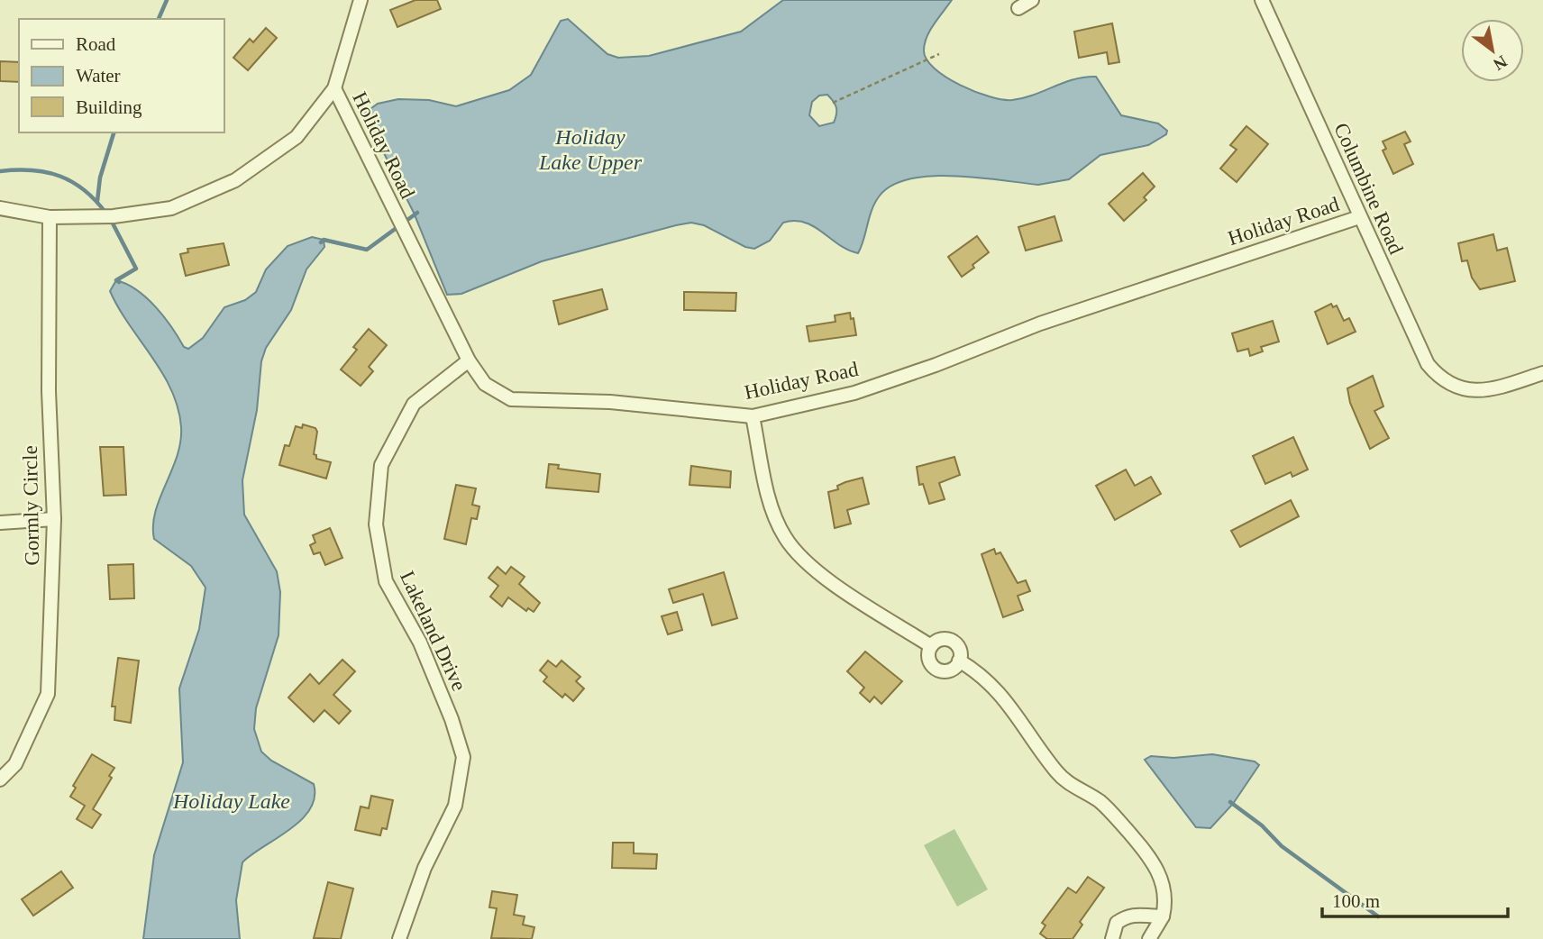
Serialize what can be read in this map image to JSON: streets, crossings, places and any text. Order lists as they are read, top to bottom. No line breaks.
{"streets":{"street":["Holiday Road","Columbine Road","Gormly Circle","Lakeland Drive"]},"crossings":[["Holiday Road","Columbine Road"],["Holiday Road","Lakeland Drive"]],"water":["Holiday Lake Upper","Holiday Lake"],"legend":["Road","Water","Building"],"scale_bar":"100 m","north":"bottom right"}
